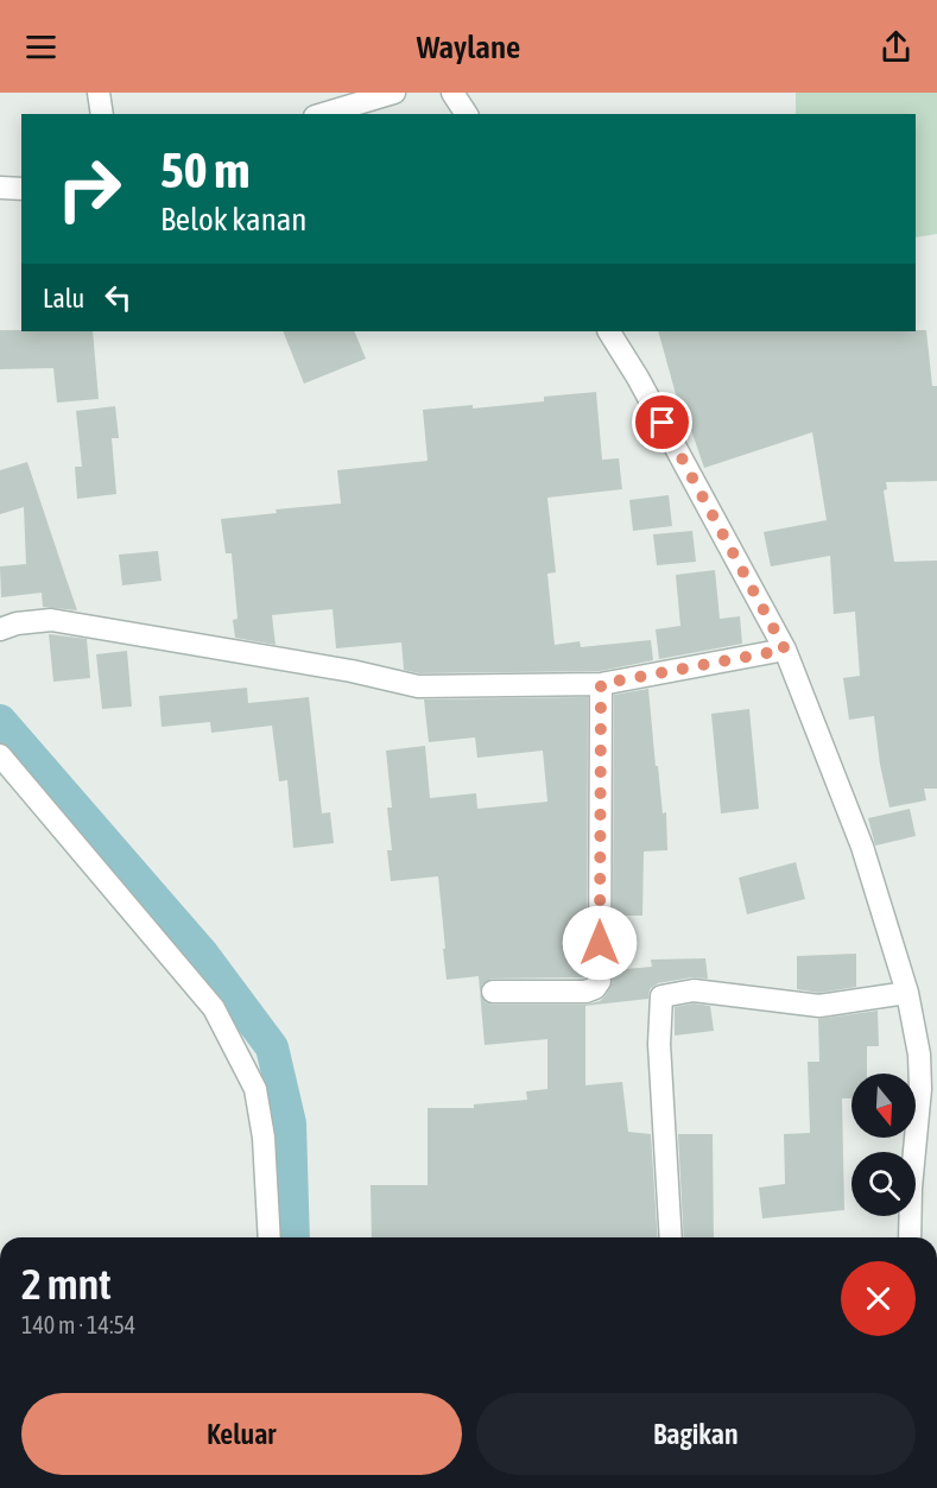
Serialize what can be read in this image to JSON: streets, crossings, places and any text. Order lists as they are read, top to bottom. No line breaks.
{"north":"bottom","page":{"header":"Waylane","turn":["50 m","Belok kanan"],"then":"Lalu","heading":["2 mnt","140 m · 14:54"],"buttons":["Keluar","Bagikan"]}}
